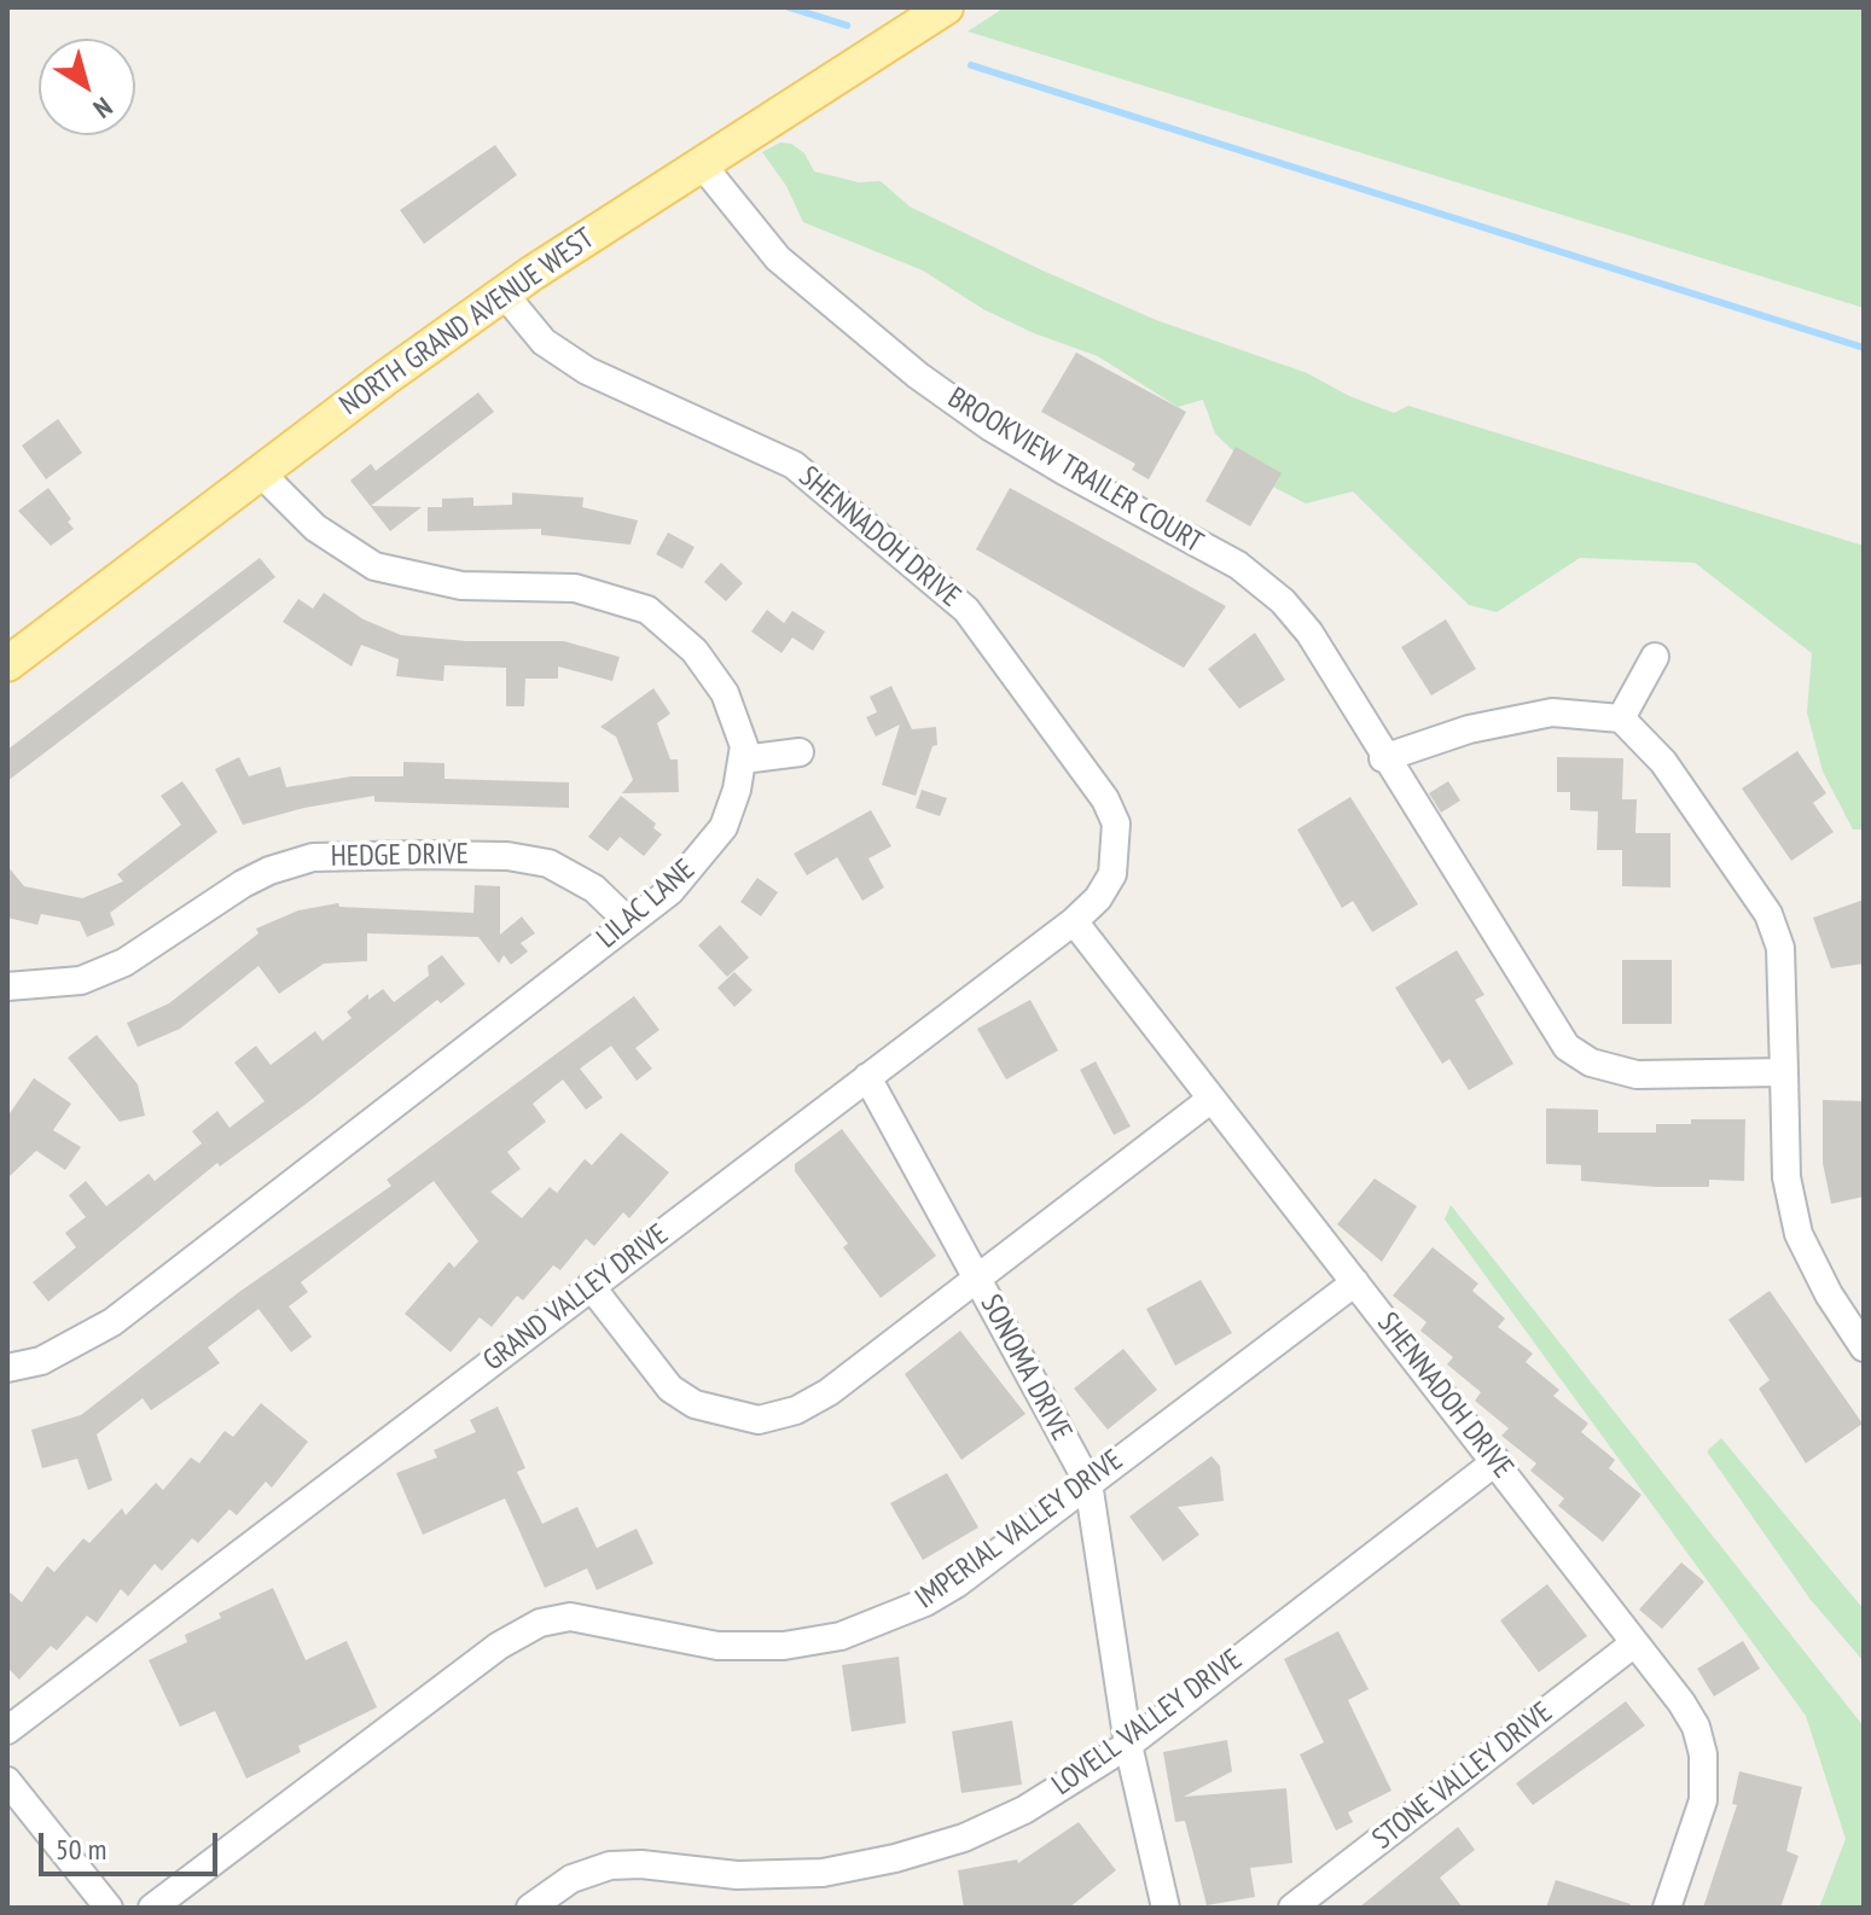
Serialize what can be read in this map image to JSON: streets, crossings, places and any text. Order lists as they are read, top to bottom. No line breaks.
{"streets":{"main road":["NORTH GRAND AVENUE WEST"],"street":["BROOKVIEW TRAILER COURT","SHENNADOH DRIVE","HEDGE DRIVE","LILAC LANE","GRAND VALLEY DRIVE","SONOMA DRIVE","IMPERIAL VALLEY DRIVE","LOVELL VALLEY DRIVE","STONE VALLEY DRIVE"]},"crossings":[["NORTH GRAND AVENUE WEST","BROOKVIEW TRAILER COURT"],["NORTH GRAND AVENUE WEST","SHENNADOH DRIVE"],["NORTH GRAND AVENUE WEST","LILAC LANE"],["SHENNADOH DRIVE","GRAND VALLEY DRIVE"],["SHENNADOH DRIVE","IMPERIAL VALLEY DRIVE"],["SHENNADOH DRIVE","LOVELL VALLEY DRIVE"],["SHENNADOH DRIVE","STONE VALLEY DRIVE"],["HEDGE DRIVE","LILAC LANE"],["GRAND VALLEY DRIVE","SONOMA DRIVE"],["SONOMA DRIVE","IMPERIAL VALLEY DRIVE"],["SONOMA DRIVE","LOVELL VALLEY DRIVE"]],"scale_bar":"50 m","north":"bottom right"}
